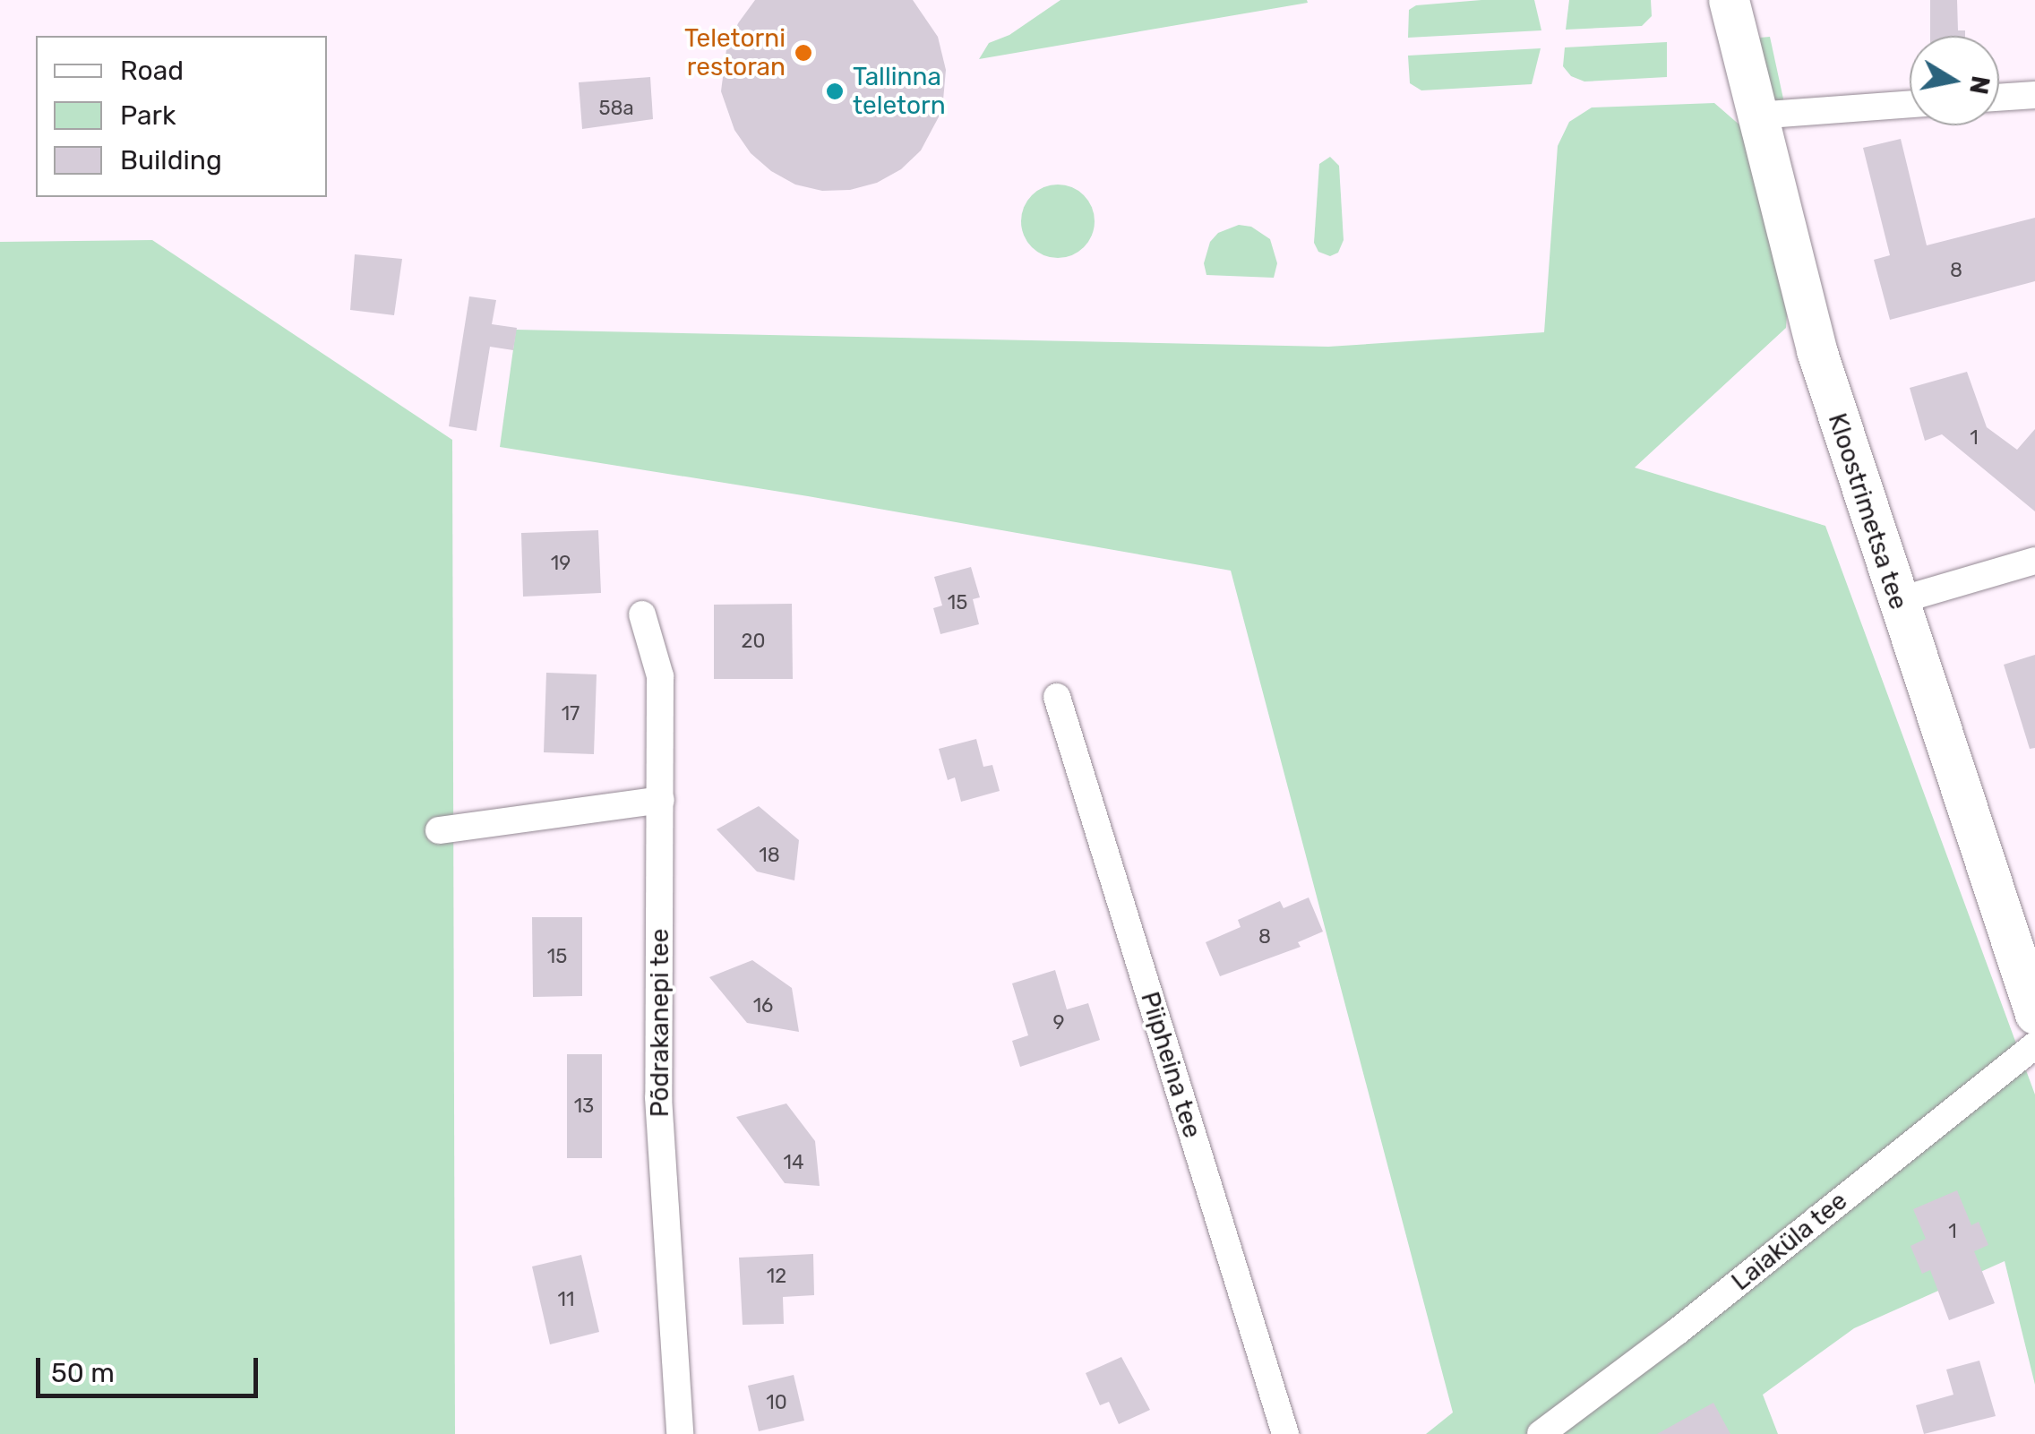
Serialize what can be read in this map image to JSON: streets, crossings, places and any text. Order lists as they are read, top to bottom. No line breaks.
{"streets":{"main road":["Kloostrimetsa tee"],"street":["Põdrakanepi tee","Piipheina tee","Laiaküla tee"]},"places":["Teletorni restoran","Tallinna teletorn"],"house_numbers":["58a","8","1","19","15","20","17","18","8","15","16","9","13","14","1","12","11","10"],"legend":["Road","Park","Building"],"scale_bar":"50 m","north":"right"}
